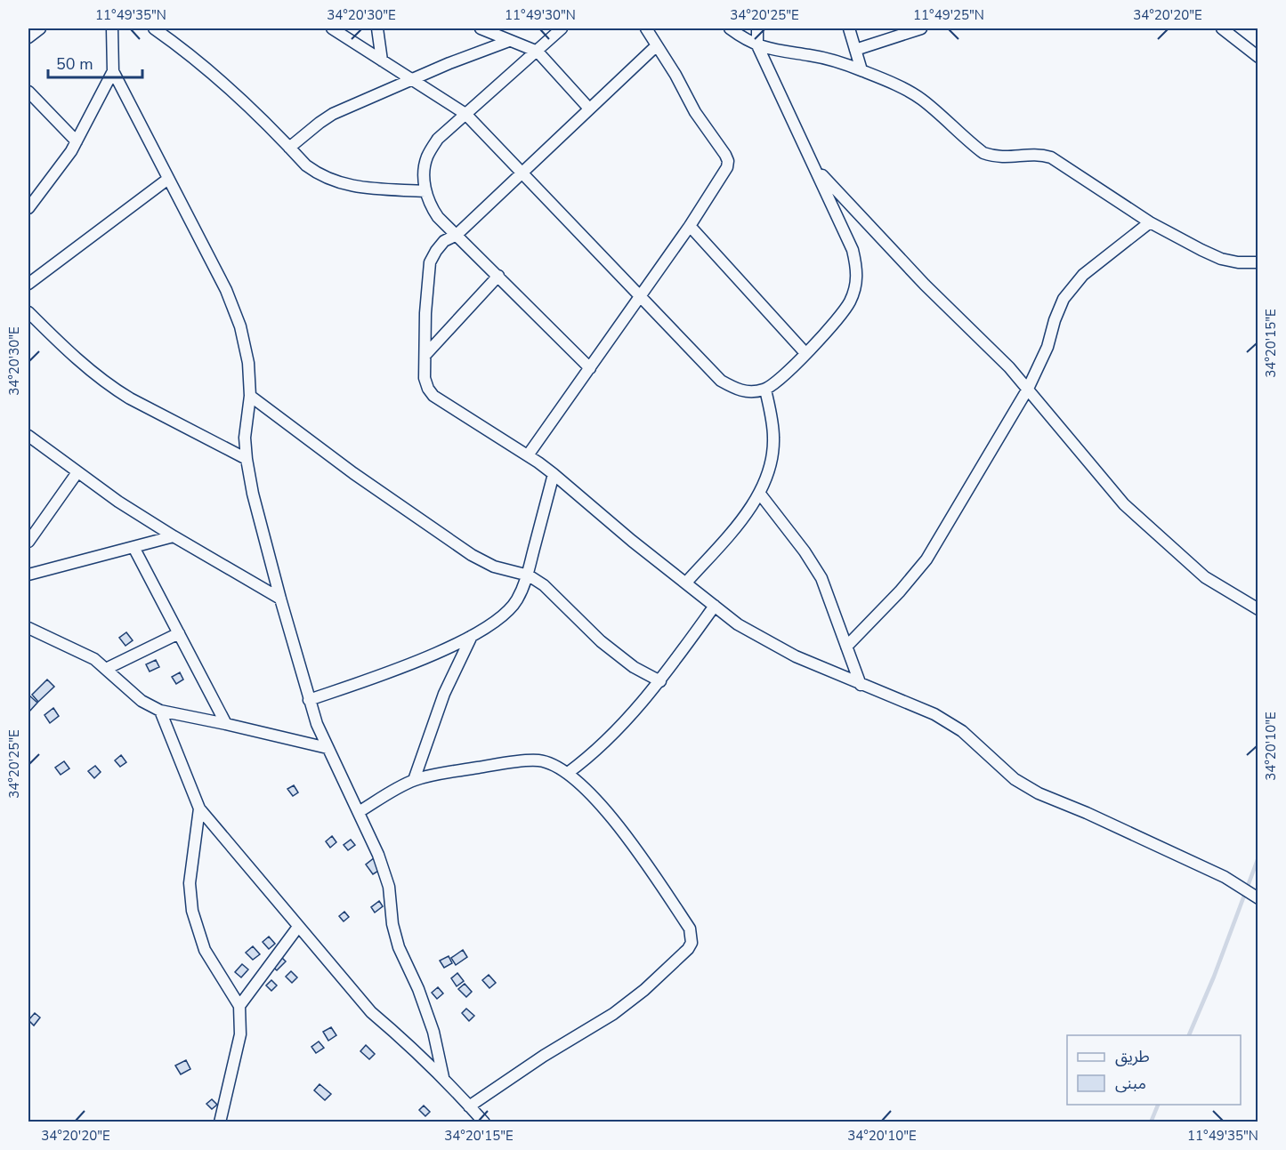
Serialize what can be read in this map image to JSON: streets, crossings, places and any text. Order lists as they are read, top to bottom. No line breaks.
{"legend":["طريق","مبنى"],"scale_bar":"50 m","coordinates":["11°49'35\"N","34°20'30\"E","11°49'30\"N","34°20'25\"E","11°49'25\"N","34°20'20\"E","34°20'15\"E","34°20'10\"E"]}
